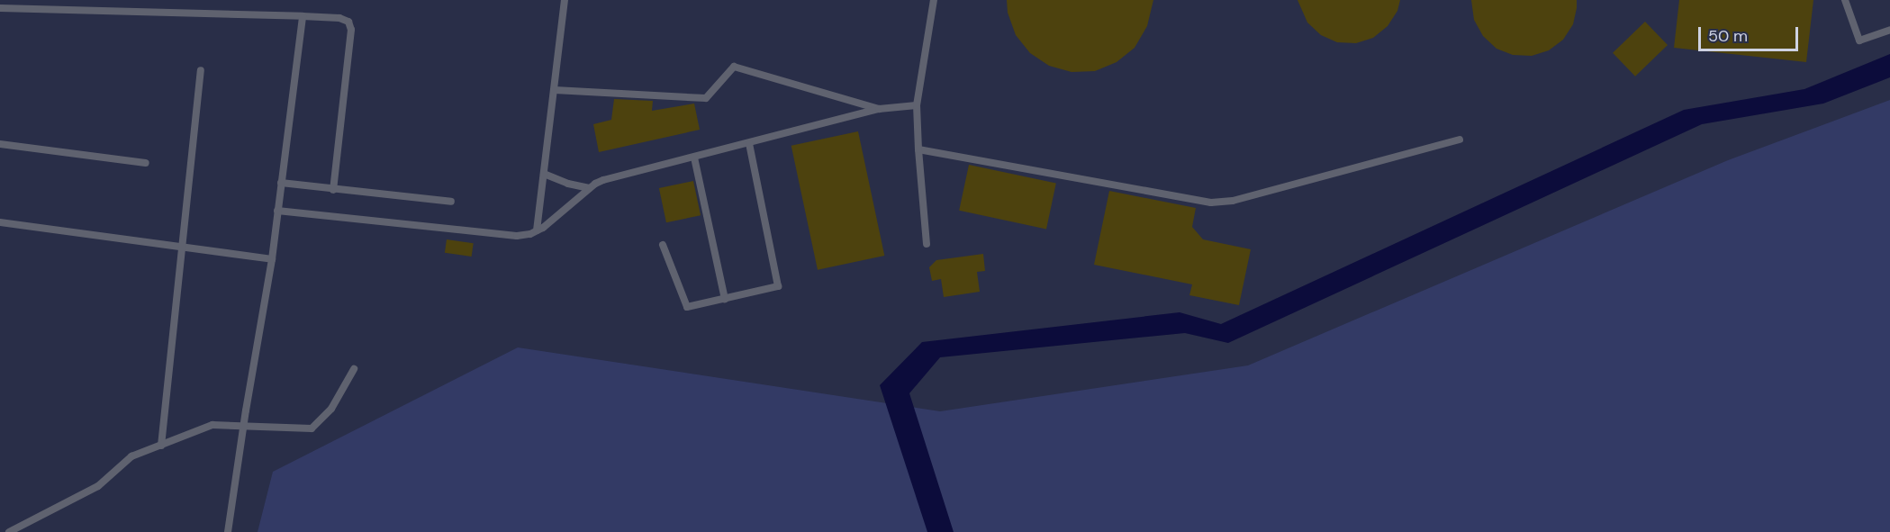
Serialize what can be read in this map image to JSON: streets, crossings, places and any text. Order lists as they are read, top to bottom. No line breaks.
{"scale_bar":"50 m"}
